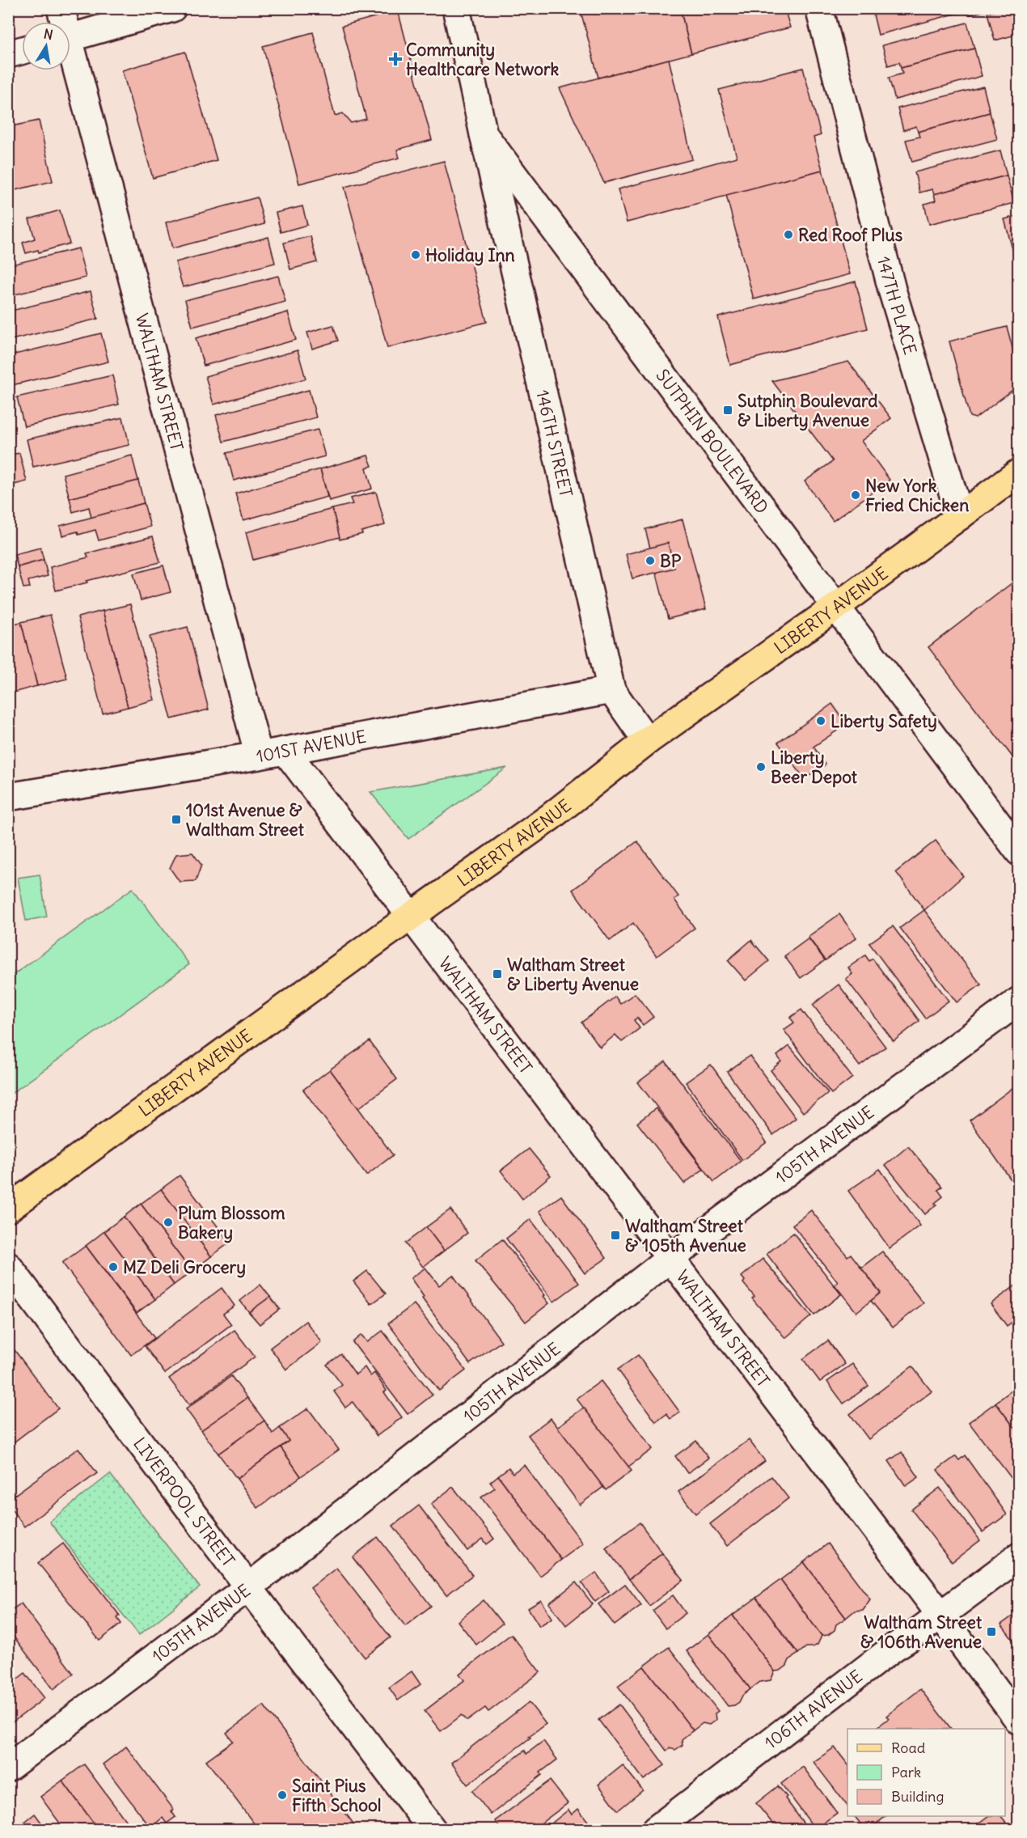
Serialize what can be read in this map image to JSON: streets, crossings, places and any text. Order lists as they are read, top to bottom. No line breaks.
{"streets":{"main road":["LIBERTY AVENUE"],"street":["147TH PLACE","WALTHAM STREET","SUTPHIN BOULEVARD","146TH STREET","101ST AVENUE","105TH AVENUE","LIVERPOOL STREET","106TH AVENUE"]},"crossings":[["147TH PLACE","LIBERTY AVENUE"],["WALTHAM STREET","LIBERTY AVENUE"],["WALTHAM STREET","101ST AVENUE"],["WALTHAM STREET","105TH AVENUE"],["WALTHAM STREET","106TH AVENUE"],["SUTPHIN BOULEVARD","146TH STREET"],["SUTPHIN BOULEVARD","LIBERTY AVENUE"],["146TH STREET","LIBERTY AVENUE"],["146TH STREET","101ST AVENUE"],["105TH AVENUE","LIVERPOOL STREET"]],"places":{"health":["Community Healthcare Network"],"other":["Red Roof Plus","Holiday Inn","New York Fried Chicken","BP","Liberty Safety","Liberty Beer Depot","Plum Blossom Bakery","MZ Deli Grocery","Saint Pius Fifth School"],"transit":["Sutphin Boulevard & Liberty Avenue","101st Avenue & Waltham Street","Waltham Street & Liberty Avenue","Waltham Street & 105th Avenue","Waltham Street & 106th Avenue"]},"legend":["Road","Park","Building"],"north":"top"}
